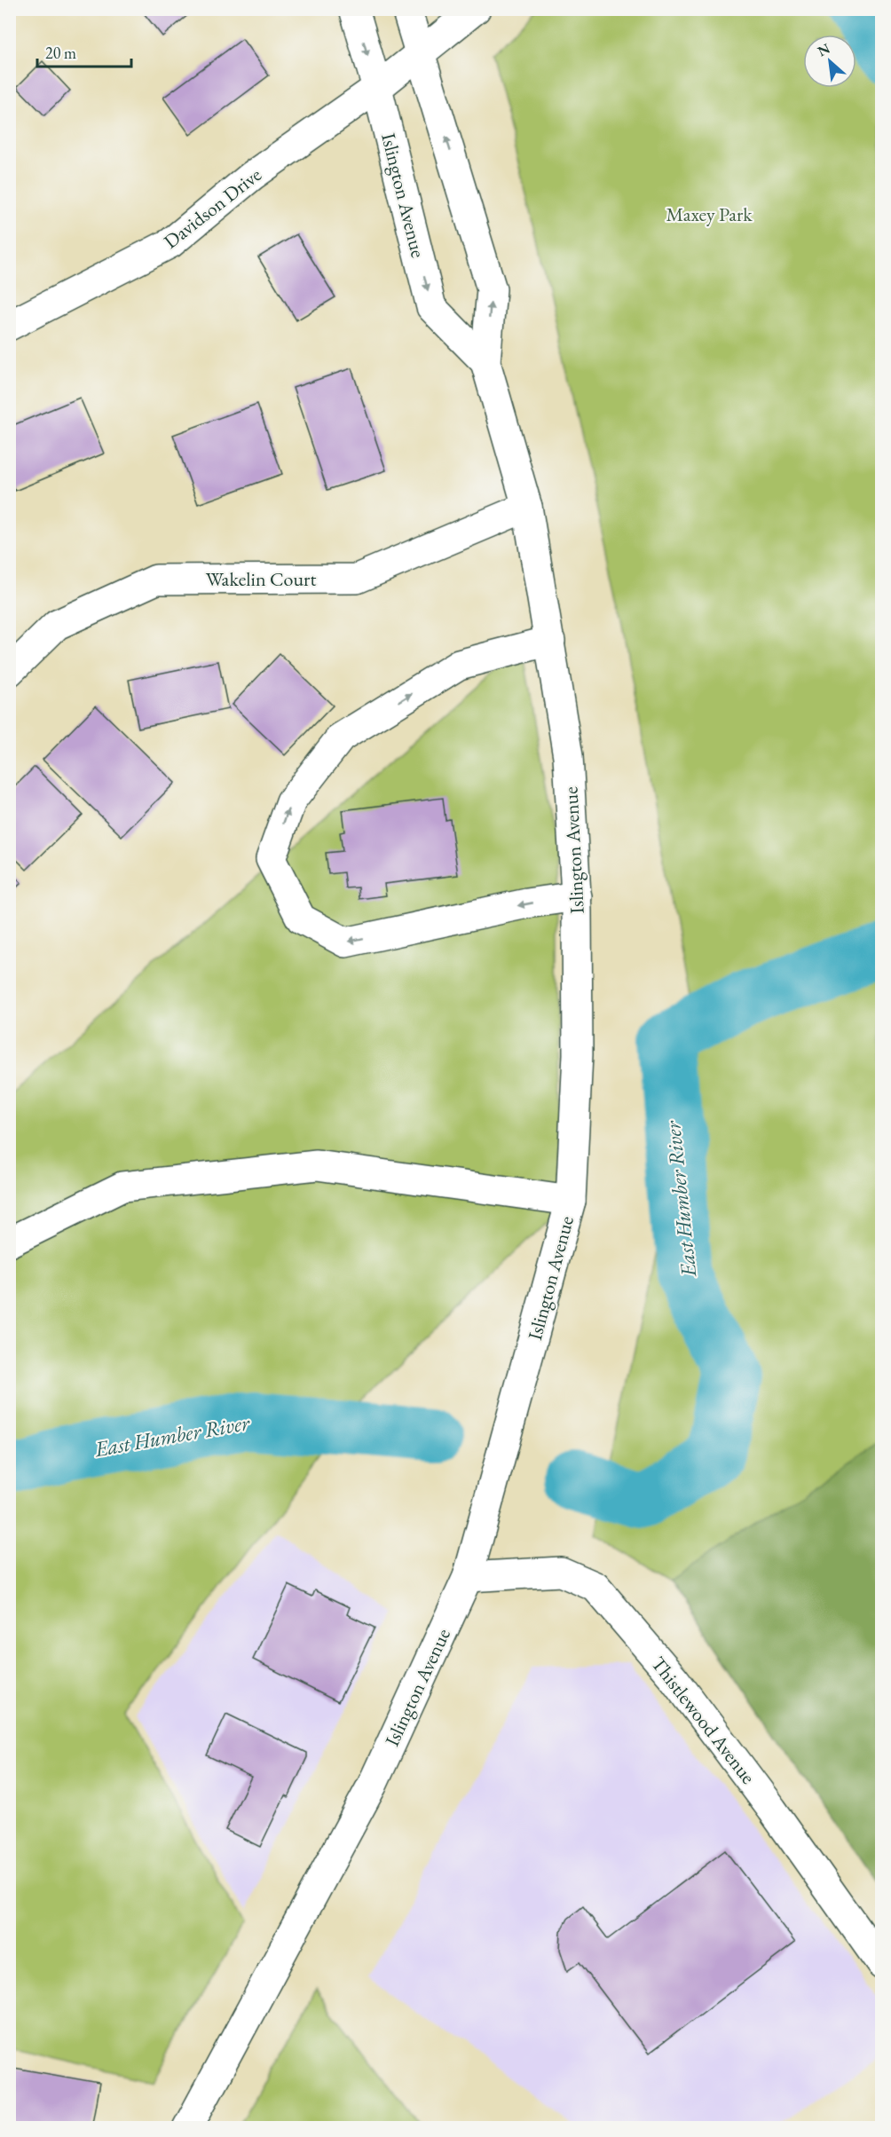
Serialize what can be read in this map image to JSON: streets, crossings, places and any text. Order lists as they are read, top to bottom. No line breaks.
{"streets":{"main road":["Islington Avenue","Davidson Drive","Wakelin Court","Thistlewood Avenue"]},"crossings":[["Islington Avenue","Davidson Drive"],["Islington Avenue","Wakelin Court"],["Islington Avenue","Thistlewood Avenue"]],"water":["East Humber River"],"parks":["Maxey Park"],"scale_bar":"20 m","north":"top left"}
